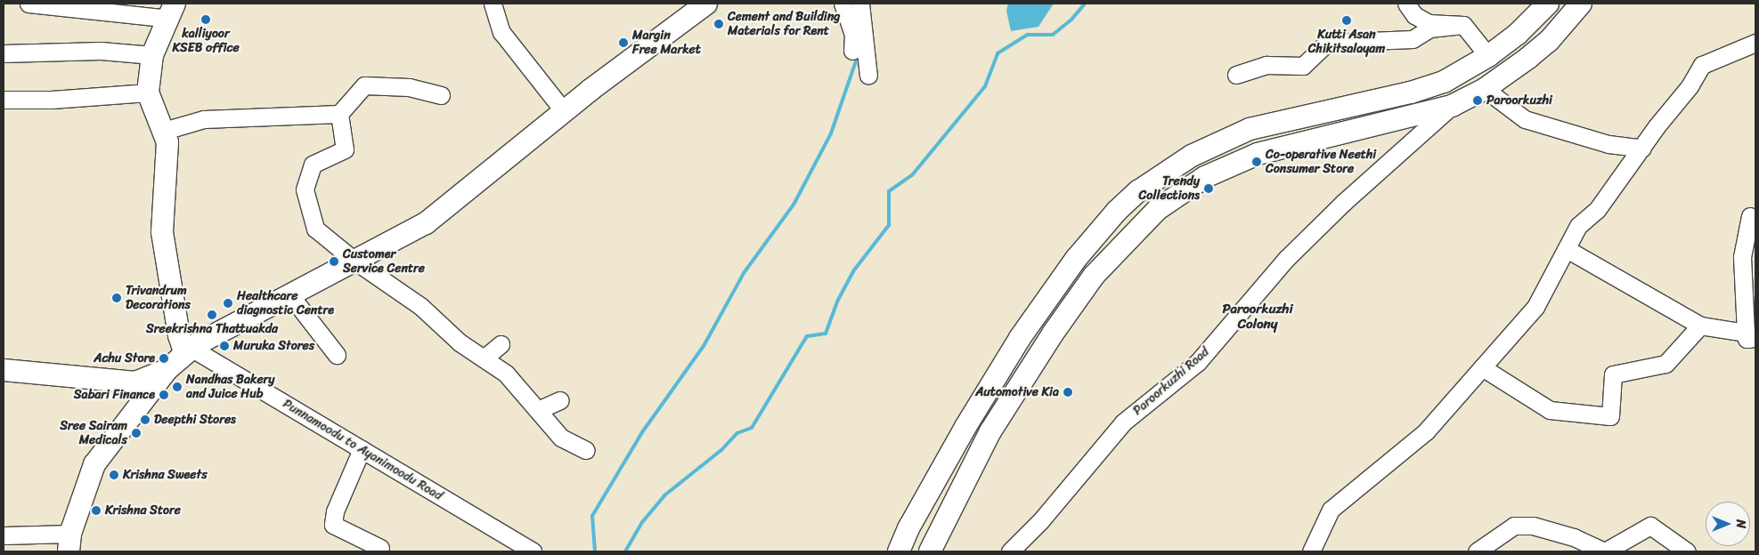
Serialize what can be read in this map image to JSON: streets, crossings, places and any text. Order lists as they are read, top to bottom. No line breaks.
{"streets":{"street":["Paroorkuzhi Road","Punnamoodu to Ayanimoodu Road"]},"districts":["Paroorkuzhi Colony"],"places":["kalliyoor KSEB office","Kutti Asan Chikitsalayam","Cement and Building Materials for Rent","Margin Free Market","Paroorkuzhi","Co-operative Neethi Consumer Store","Trendy Collections","Customer Service Centre","Trivandrum Decorations","Healthcare diagnostic Centre","Sreekrishna Thattuakda","Muruka Stores","Achu Store","Nandhas Bakery and Juice Hub","Automotive Kia","Sabari Finance","Deepthi Stores","Sree Sairam Medicals","Krishna Sweets","Krishna Store"],"north":"right"}
